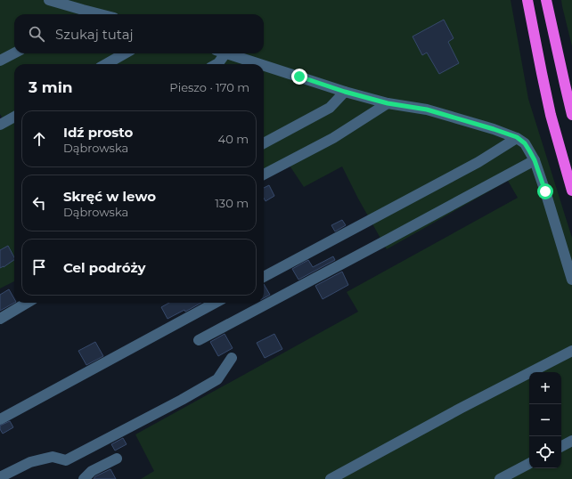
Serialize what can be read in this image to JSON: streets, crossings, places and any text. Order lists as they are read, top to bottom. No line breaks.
{"page":{"search":"Szukaj tutaj","heading":["3 min","Pieszo · 170 m"],"list":[["Idź prosto","Dąbrowska","40 m"],["Skręć w lewo","Dąbrowska","130 m"],"Cel podróży"],"map_buttons":["+","−"]}}
